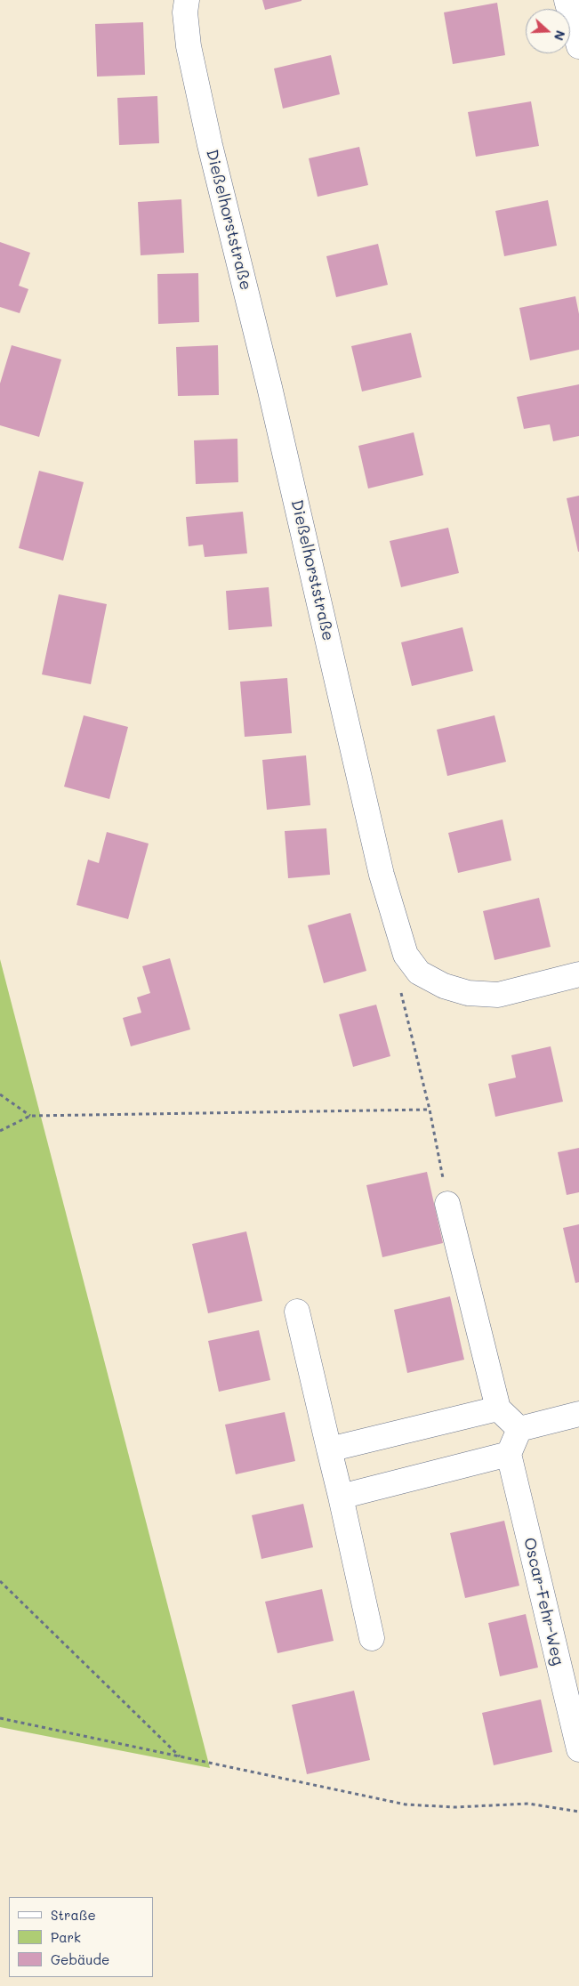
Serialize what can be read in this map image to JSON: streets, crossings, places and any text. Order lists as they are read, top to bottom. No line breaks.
{"streets":{"street":["Dießelhorststraße","Oscar-Fehr-Weg"]},"legend":["Straße","Park","Gebäude"],"north":"right"}
